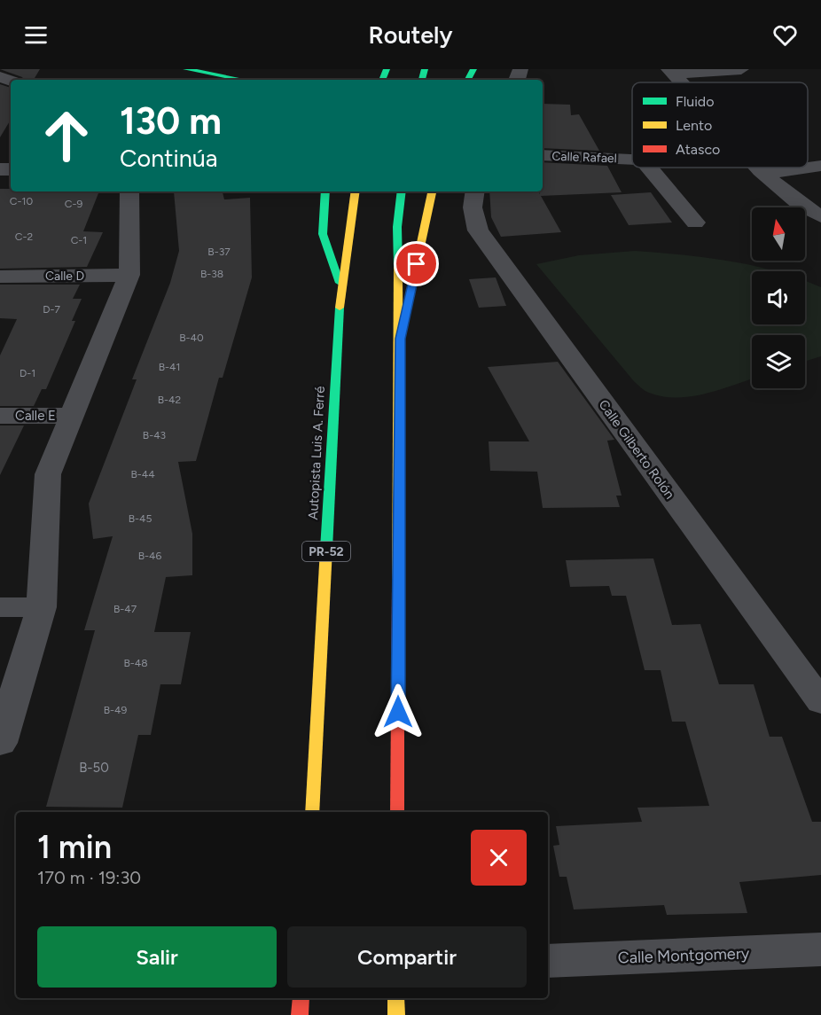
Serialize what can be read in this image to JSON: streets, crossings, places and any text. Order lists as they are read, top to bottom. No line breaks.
{"streets":{"highway":["Autopista Luis A. Ferré","PR-52"],"street":["Calle Rafael","Calle D","Calle E","Calle Gilberto Rolón","Calle Montgomery"]},"house_numbers":["C-10","C-9","C-2","C-1","B-37","B-38","D-7","B-40","B-41","D-1","B-42","B-43","B-44","B-45","B-46","B-47","B-48","B-49","B-50"],"legend":["Fluido","Lento","Atasco"],"north":"top","page":{"header":"Routely","turn":["130 m","Continúa"],"heading":["1 min","170 m · 19:30"],"buttons":["Salir","Compartir"]}}
